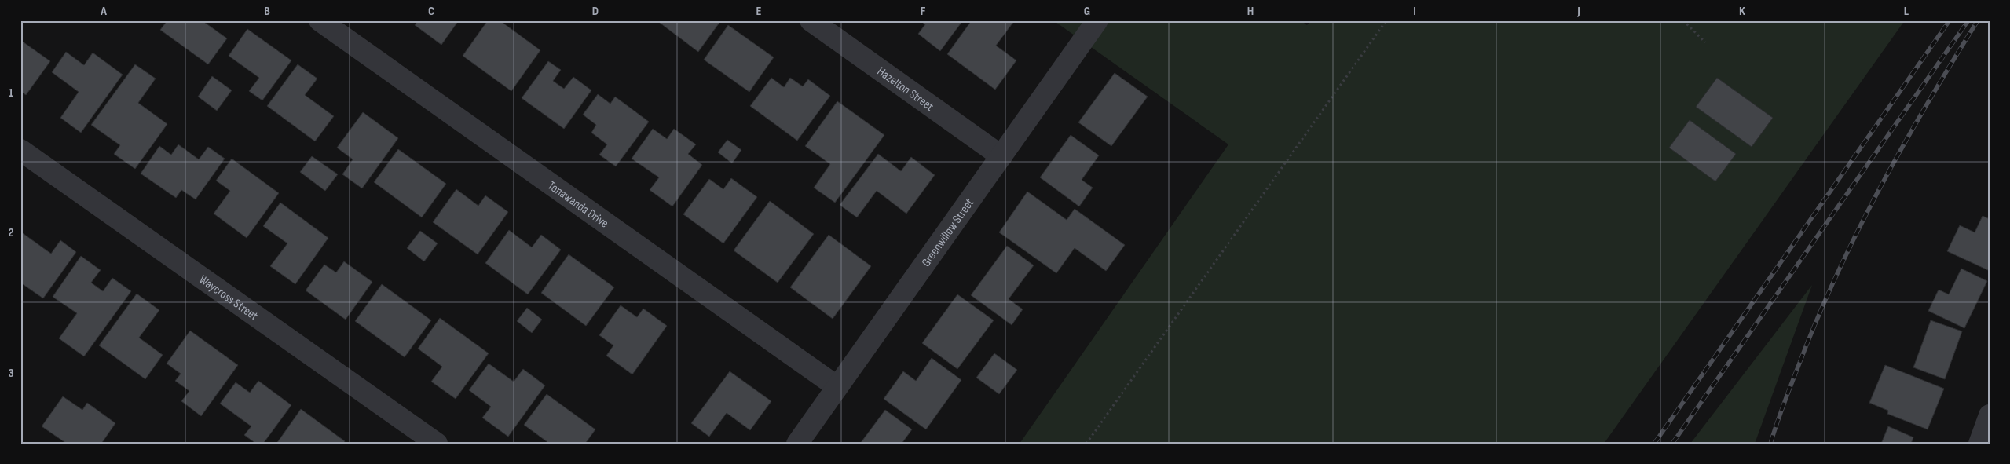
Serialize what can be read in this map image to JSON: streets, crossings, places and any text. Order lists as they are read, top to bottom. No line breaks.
{"streets":{"street":["Hazelton Street","Tonawanda Drive","Greenwillow Street","Waycross Street"]},"crossings":[["Hazelton Street","Greenwillow Street"],["Tonawanda Drive","Greenwillow Street"]],"grid":{"columns":["A","B","C","D","E","F","G","H","I","J","K","L"],"rows":["1","2","3"]}}
